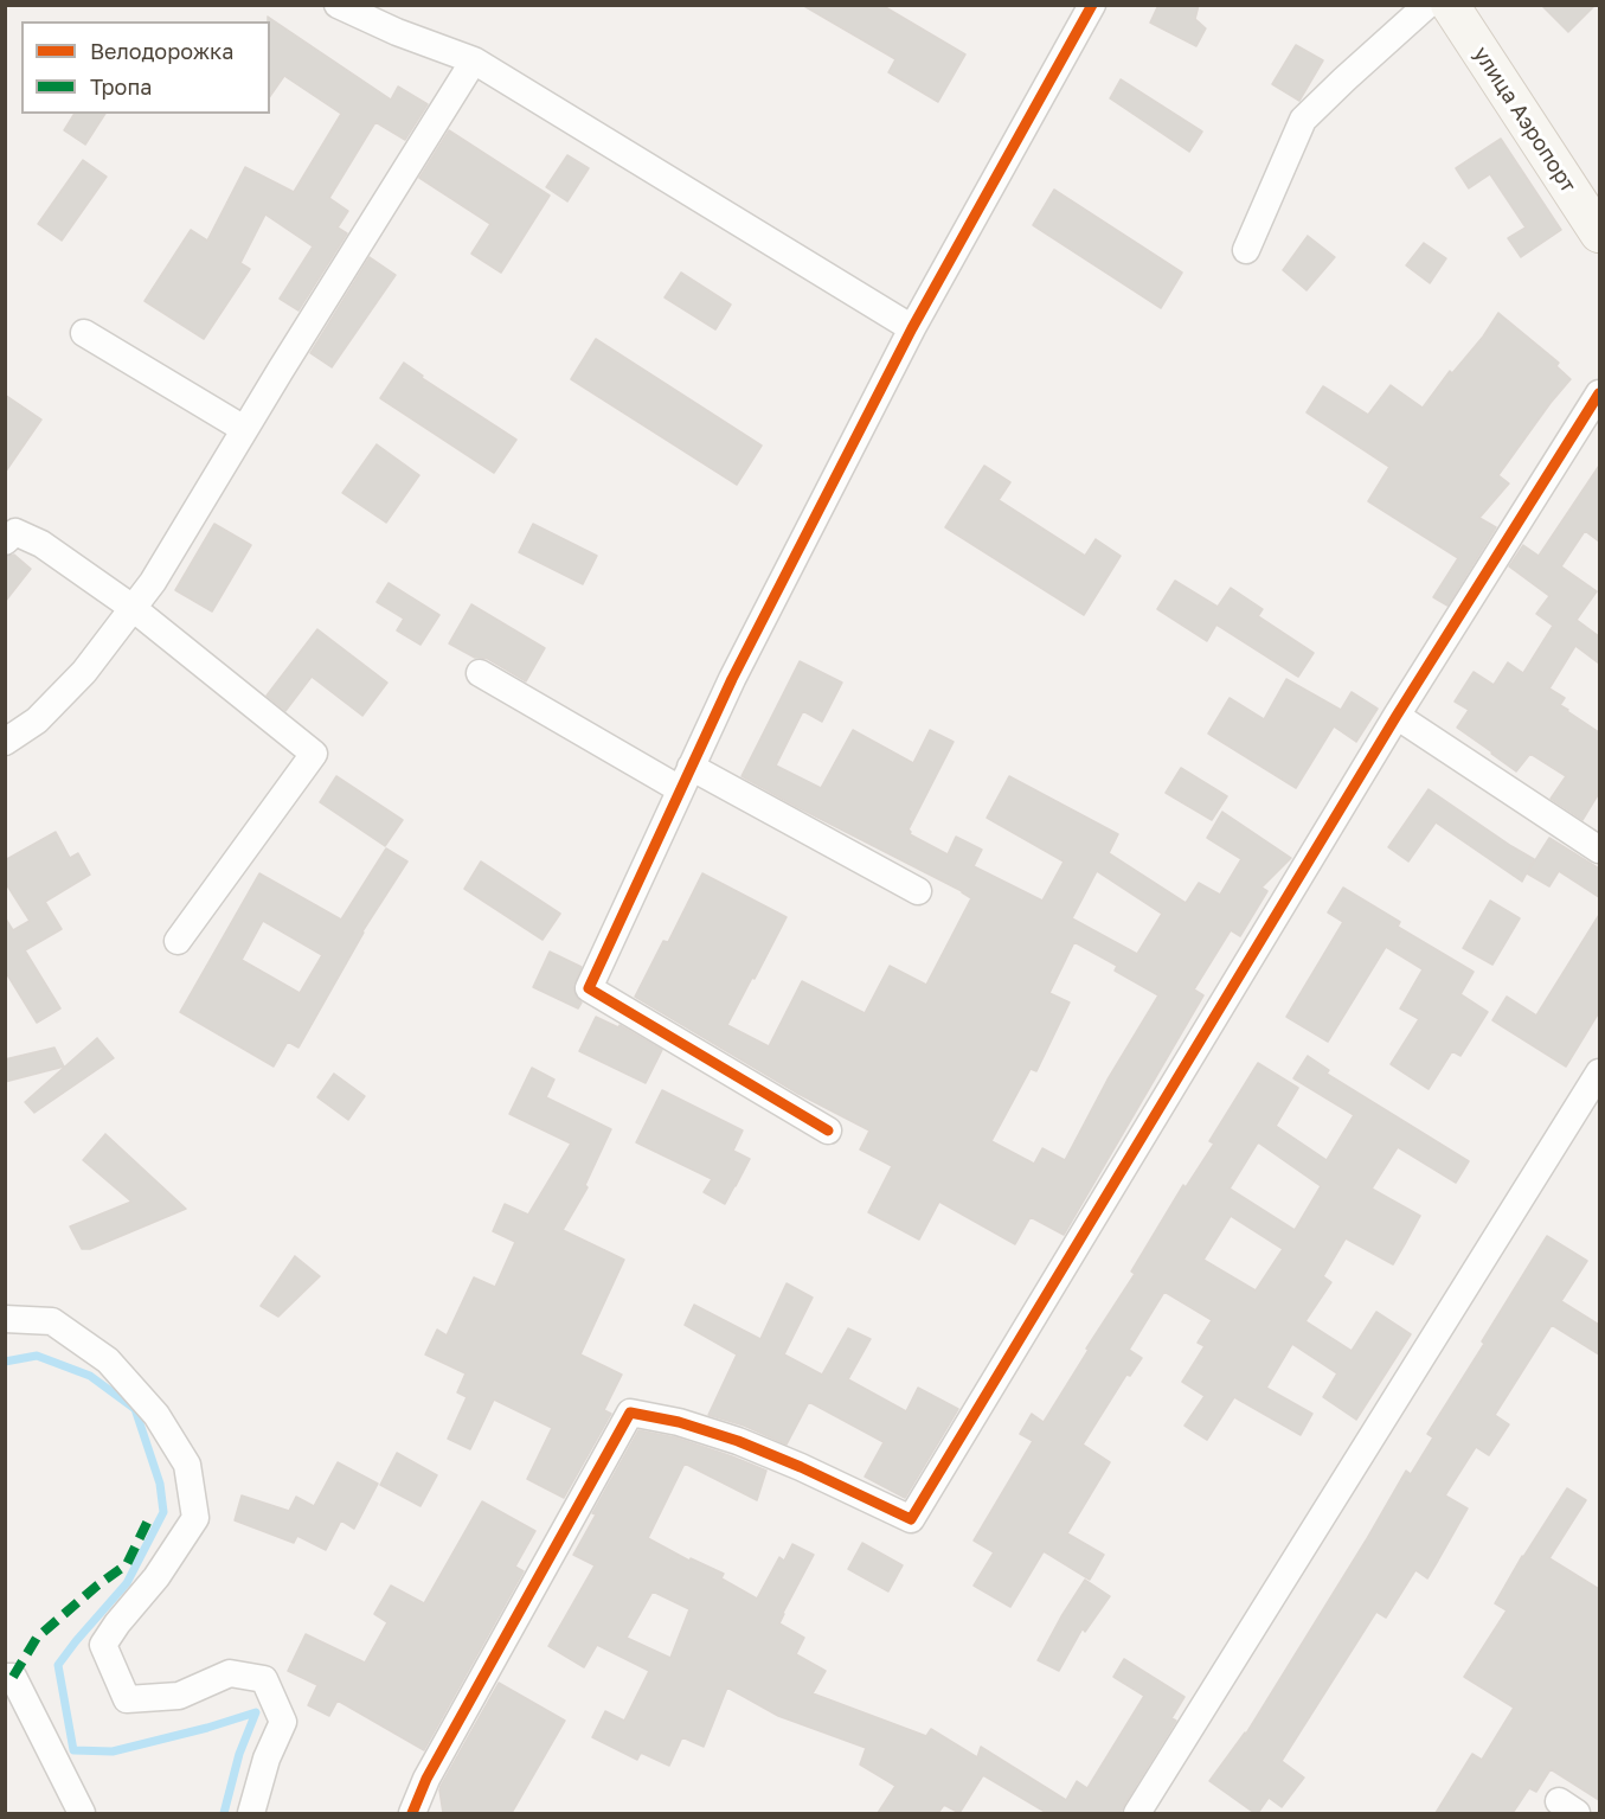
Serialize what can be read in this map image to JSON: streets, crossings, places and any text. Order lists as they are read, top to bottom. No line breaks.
{"streets":{"main road":["улица Аэропорт"]},"legend":["Велодорожка","Тропа"]}
